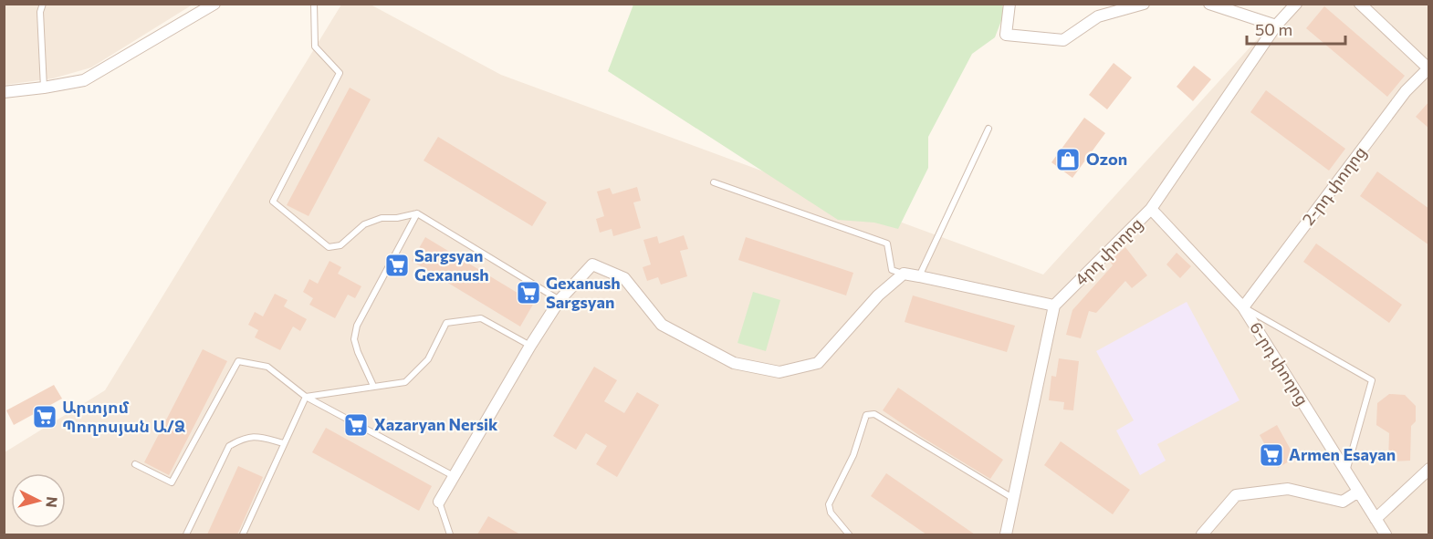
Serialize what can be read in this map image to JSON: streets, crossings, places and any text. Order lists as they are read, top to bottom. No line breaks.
{"streets":{"street":["2-րդ փողոց","4րդ փողոց","6-րդ փողոց"]},"crossings":[["2-րդ փողոց","6-րդ փողոց"],["4րդ փողոց","6-րդ փողոց"]],"places":{"shop":["Ozon"],"supermarket":["Sargsyan Gexanush","Gexanush Sargsyan","Արտյոմ Պողոսյան Ա/Ձ","Xazaryan Nersik","Armen Esayan"]},"scale_bar":"50 m","north":"right"}
